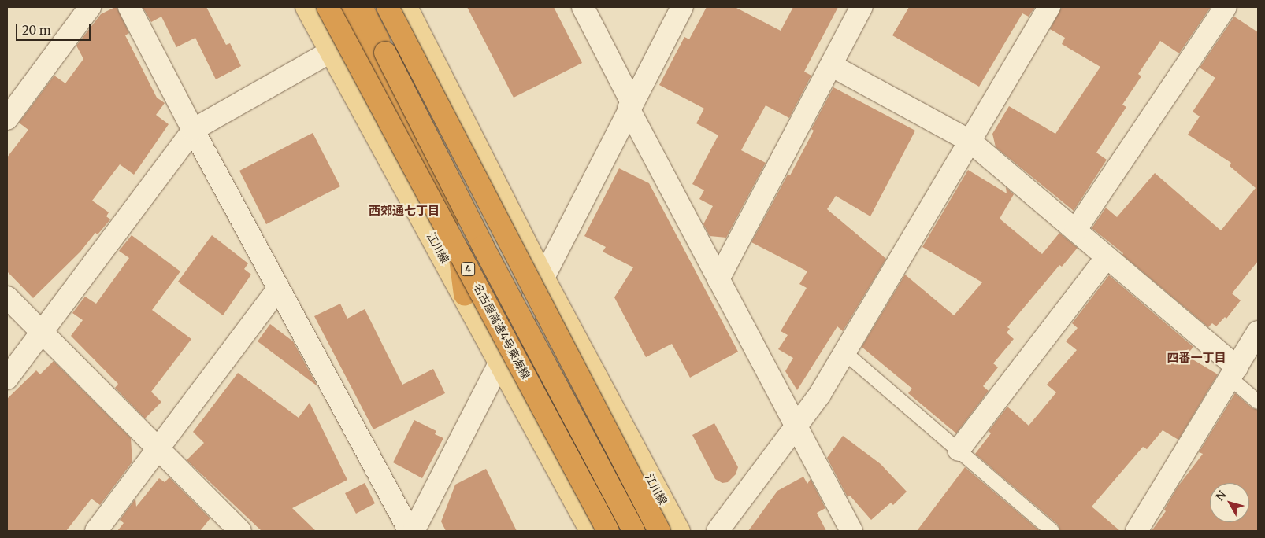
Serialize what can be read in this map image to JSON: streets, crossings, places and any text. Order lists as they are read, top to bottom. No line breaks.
{"streets":{"highway":["4","名古屋高速4号東海線"],"main road":["江川線"]},"districts":["西郊通七丁目","四番一丁目"],"scale_bar":"20 m","north":"top left"}
